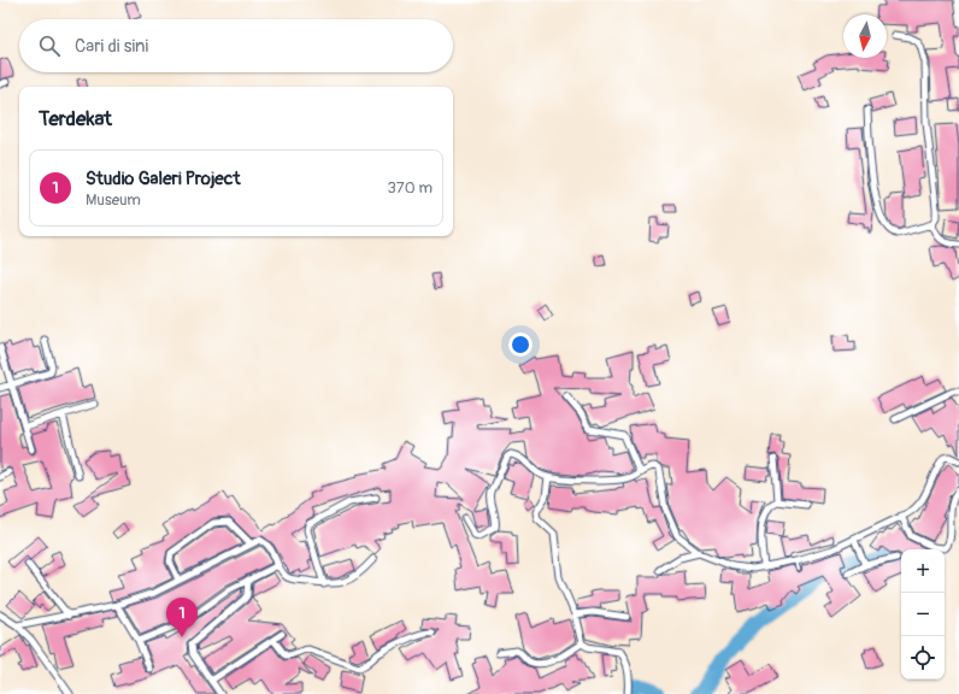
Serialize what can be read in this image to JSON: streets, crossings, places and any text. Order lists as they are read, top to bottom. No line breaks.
{"north":"bottom","page":{"search":"Cari di sini","heading":"Terdekat","list":[{"mark":"1","name":"Studio Galeri Project","note":"Museum","value":"370 m"}],"map_buttons":["+","−"],"pins":"1"}}
